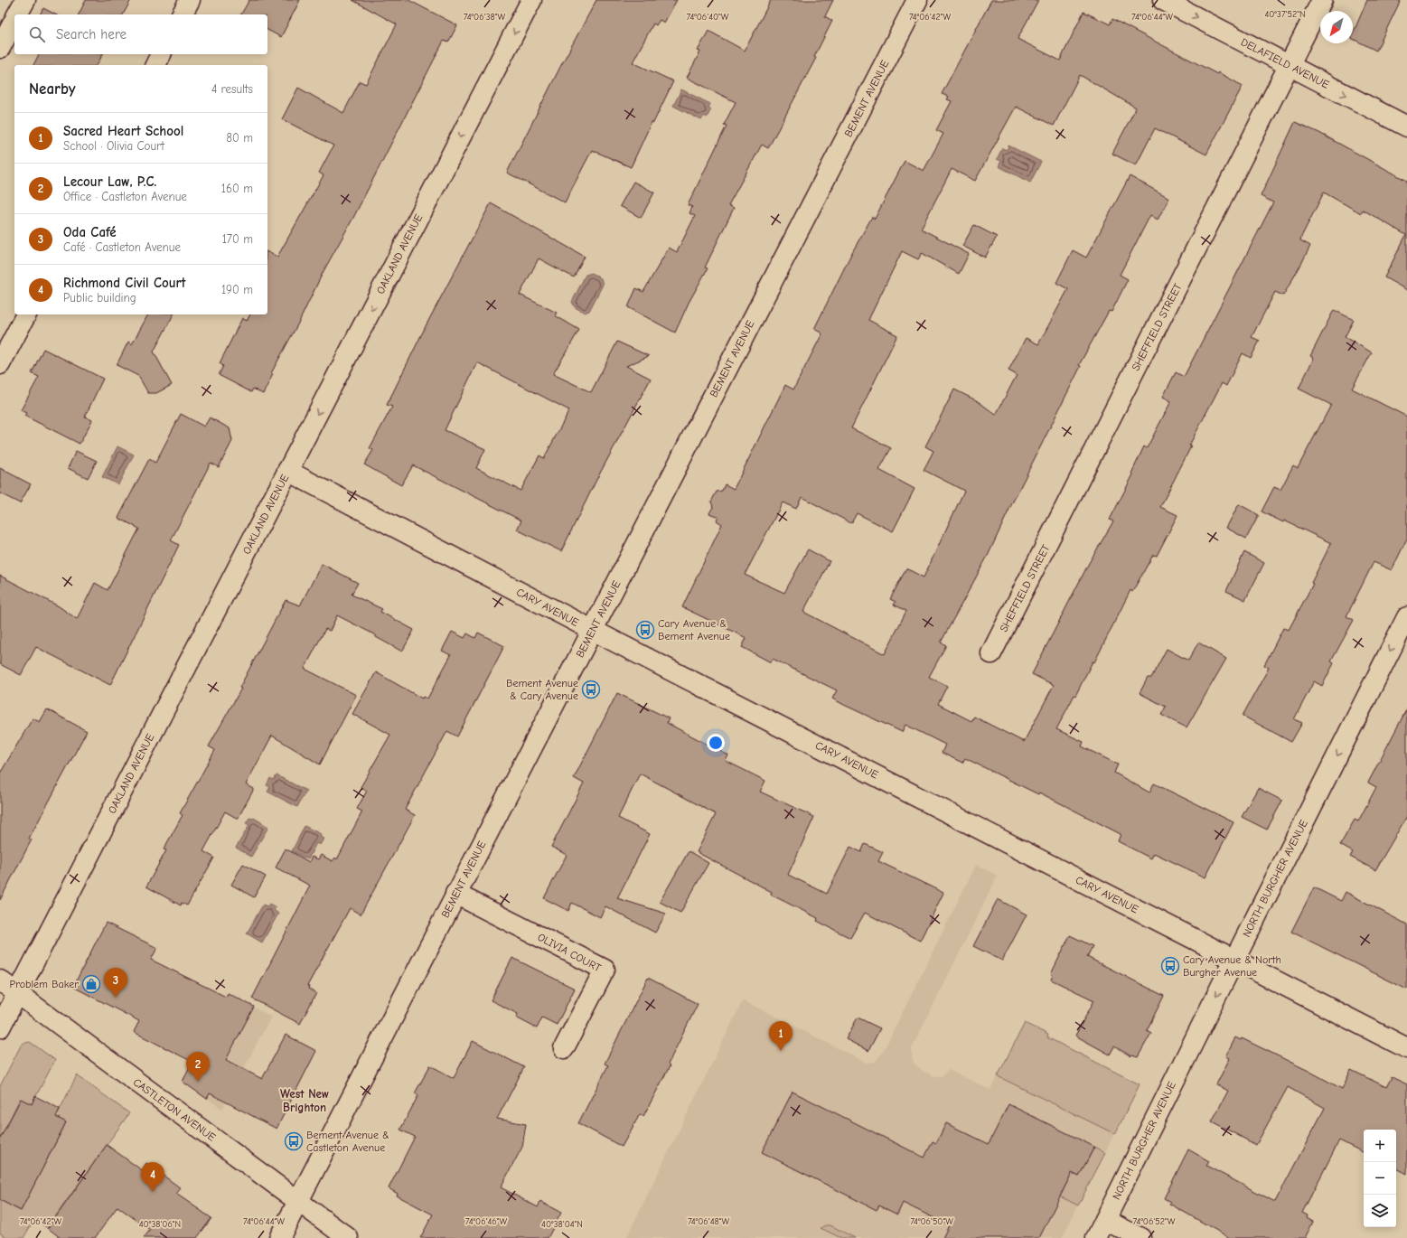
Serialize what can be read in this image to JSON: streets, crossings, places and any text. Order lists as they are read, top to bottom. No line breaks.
{"streets":{"street":["DELAFIELD AVENUE","BEMENT AVENUE","OAKLAND AVENUE","SHEFFIELD STREET","CARY AVENUE","NORTH BURGHER AVENUE","OLIVIA COURT","CASTLETON AVENUE"]},"crossings":[["DELAFIELD AVENUE","SHEFFIELD STREET"],["BEMENT AVENUE","CARY AVENUE"],["BEMENT AVENUE","OLIVIA COURT"],["BEMENT AVENUE","CASTLETON AVENUE"],["OAKLAND AVENUE","CARY AVENUE"],["OAKLAND AVENUE","CASTLETON AVENUE"],["CARY AVENUE","NORTH BURGHER AVENUE"]],"one_way":["DELAFIELD AVENUE","OAKLAND AVENUE","NORTH BURGHER AVENUE"],"districts":["West New Brighton"],"places":{"bus stop":["Cary Avenue & Bement Avenue","Bement Avenue & Cary Avenue","Cary Avenue & North Burgher Avenue","Bement Avenue & Castleton Avenue"],"shop":["Problem Baker"]},"north":"bottom left","page":{"search":"Search here","heading":["Nearby","4 results"],"list":[{"mark":"1","name":"Sacred Heart School","note":"School · Olivia Court","value":"80 m"},{"mark":"2","name":"Lecour Law, P.C.","note":"Office · Castleton Avenue","value":"160 m"},{"mark":"3","name":"Oda Café","note":"Café · Castleton Avenue","value":"170 m"},{"mark":"4","name":"Richmond Civil Court","note":"Public building","value":"190 m"}],"pins":["3","1","2","4"],"map_buttons":["+","−"]},"coordinates":["40°37'52\"N","74°06'38\"W","74°06'40\"W","74°06'42\"W","74°06'44\"W","74°06'46\"W","74°06'48\"W","74°06'50\"W","74°06'52\"W","40°38'06\"N","40°38'04\"N"]}
